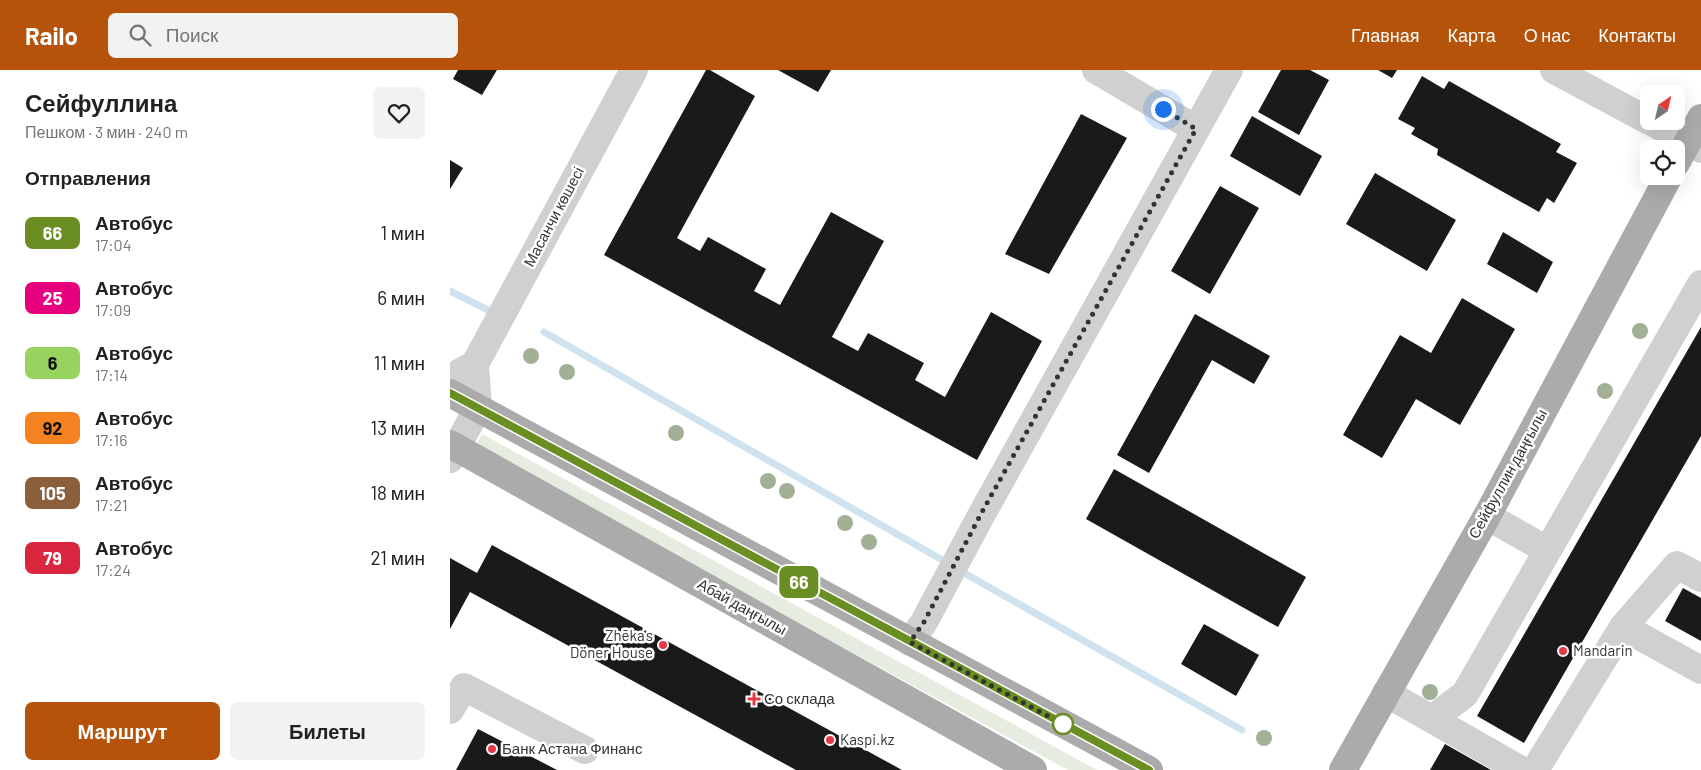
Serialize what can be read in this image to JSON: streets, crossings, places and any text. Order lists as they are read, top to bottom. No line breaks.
{"streets":{"main road":["Сейфуллин даңғылы","Абай даңғылы"],"street":["Масанчи көшесі"]},"places":{"other":["Zhēka's Döner House","Mandarin","Kaspi.kz","Банк Астана Финанс"],"health":["Со склада"]},"lines":["bus line 66"],"north":"top right","page":{"header":"Railo","search":"Поиск","nav":["Главная","Карта","О нас","Контакты"],"heading":[["Сейфуллина","Пешком · 3 мин · 240 m"],"Отправления"],"on_map":"66","list":[{"mark":"66","name":"Автобус","note":"17:04","value":"1 мин"},{"mark":"25","name":"Автобус","note":"17:09","value":"6 мин"},{"mark":"6","name":"Автобус","note":"17:14","value":"11 мин"},{"mark":"92","name":"Автобус","note":"17:16","value":"13 мин"},{"mark":"105","name":"Автобус","note":"17:21","value":"18 мин"},{"mark":"79","name":"Автобус","note":"17:24","value":"21 мин"}],"buttons":["Маршрут","Билеты"]}}
